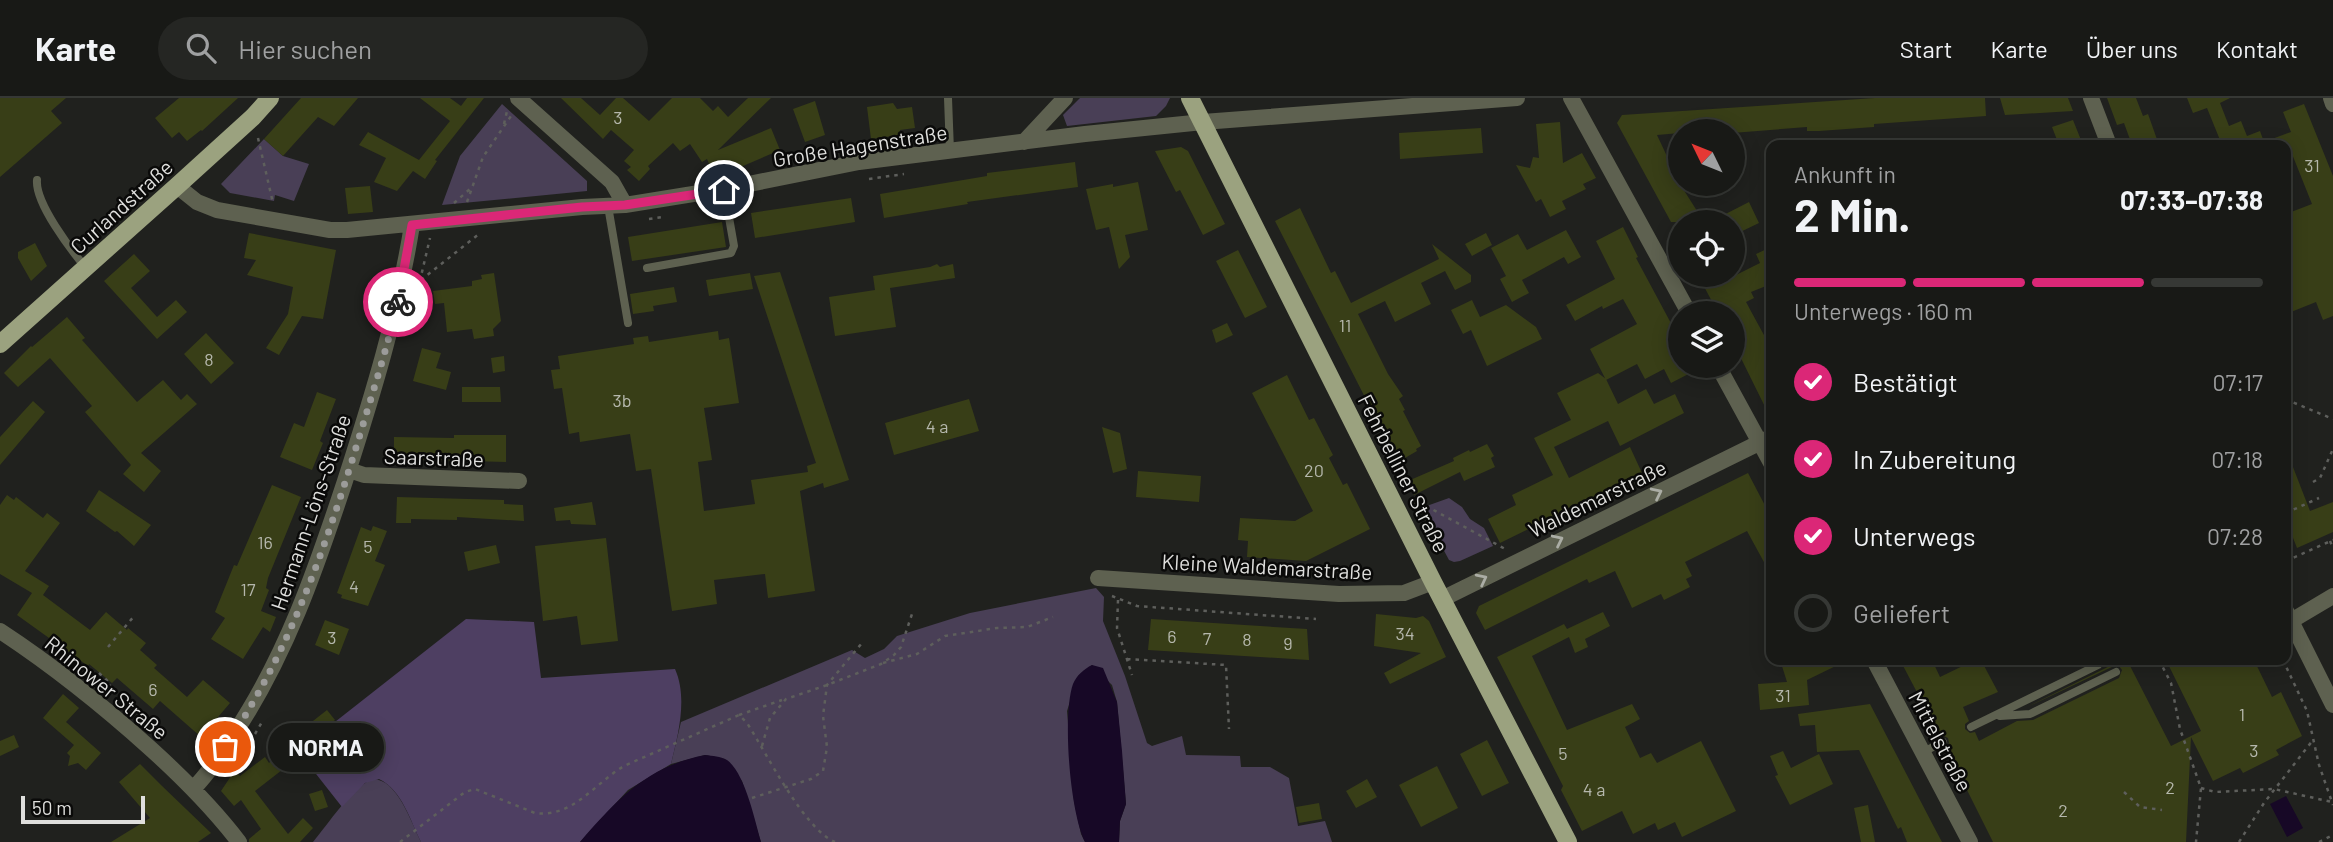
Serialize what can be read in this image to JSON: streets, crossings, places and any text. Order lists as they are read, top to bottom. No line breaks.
{"streets":{"main road":["Curlandstraße","Fehrbelliner Straße"],"street":["Große Hagenstraße","Saarstraße","Waldemarstraße","Hermann-Löns-Straße","Kleine Waldemarstraße","Rhinower Straße","Mittelstraße"]},"crossings":[["Große Hagenstraße","Curlandstraße"],["Große Hagenstraße","Fehrbelliner Straße"],["Große Hagenstraße","Hermann-Löns-Straße"],["Saarstraße","Hermann-Löns-Straße"],["Fehrbelliner Straße","Waldemarstraße"],["Fehrbelliner Straße","Kleine Waldemarstraße"],["Hermann-Löns-Straße","Rhinower Straße"]],"one_way":["Waldemarstraße"],"places":["NORMA"],"house_numbers":["3","31","11","8","3b","4 a","20","16","5","4","17","34","6","3","7","8","9","6","31","1","3","5","2","4 a","2"],"scale_bar":"50 m","north":"top left","page":{"header":"Karte","search":"Hier suchen","nav":["Start","Karte","Über uns","Kontakt"],"heading":["2 Min.","Ankunft in","07:33–07:38"],"bar":"Unterwegs · 160 m","list":[["Bestätigt","07:17"],["In Zubereitung","07:18"],["Unterwegs","07:28"],"Geliefert"],"bubble":"NORMA","scale":"50 m"}}
